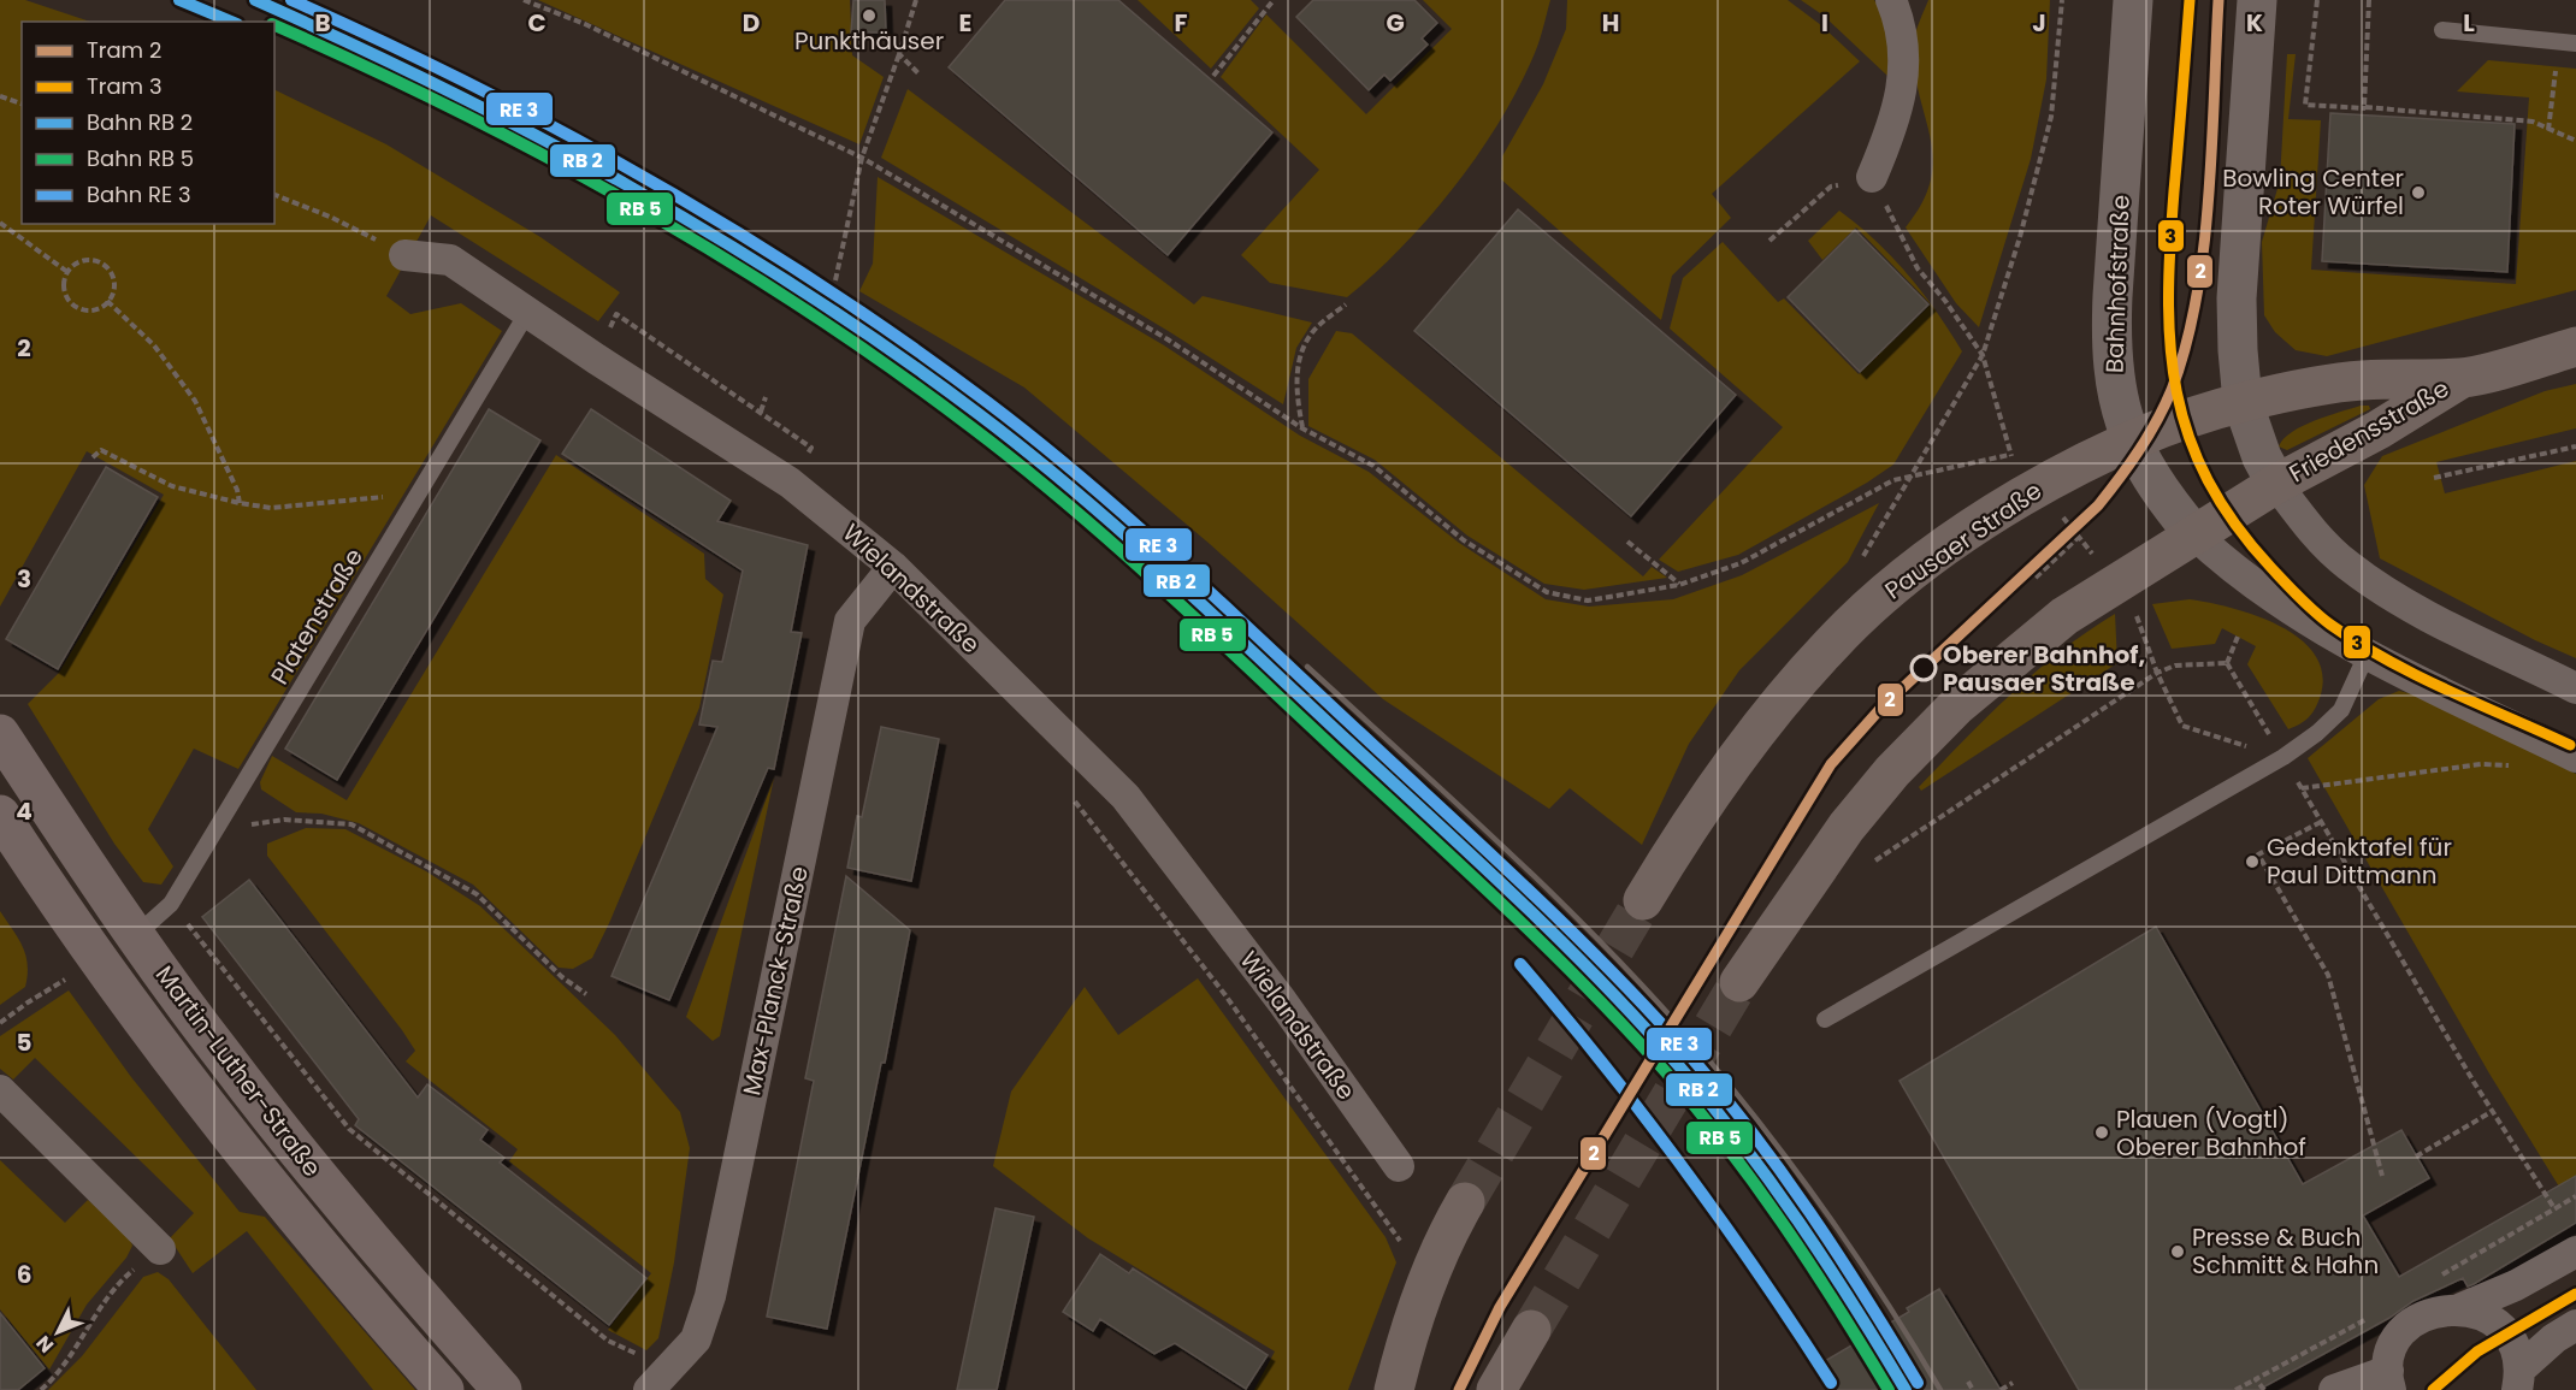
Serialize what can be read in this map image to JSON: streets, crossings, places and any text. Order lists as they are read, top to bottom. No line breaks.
{"streets":{"main road":["Friedensstraße","Pausaer Straße","Martin-Luther-Straße"],"street":["Bahnhofstraße","Wielandstraße","Max-Planck-Straße"],"lane":["Platenstraße"]},"crossings":[["Bahnhofstraße","Pausaer Straße"],["Friedensstraße","Pausaer Straße"],["Wielandstraße","Platenstraße"],["Wielandstraße","Max-Planck-Straße"],["Platenstraße","Martin-Luther-Straße"]],"places":["Punkthäuser","Bowling Center Roter Würfel","Oberer Bahnhof, Pausaer Straße","Gedenktafel für Paul Dittmann","Plauen (Vogtl) Oberer Bahnhof","Presse & Buch Schmitt & Hahn"],"lines":["tram line 2","tram line 3"],"legend":["Tram 2","Tram 3","Bahn RB 2","Bahn RB 5","Bahn RE 3"],"north":"bottom left","grid":{"columns":["B","C","D","E","F","G","H","I","J","K","L"],"rows":["2","3","4","5","6"]}}
